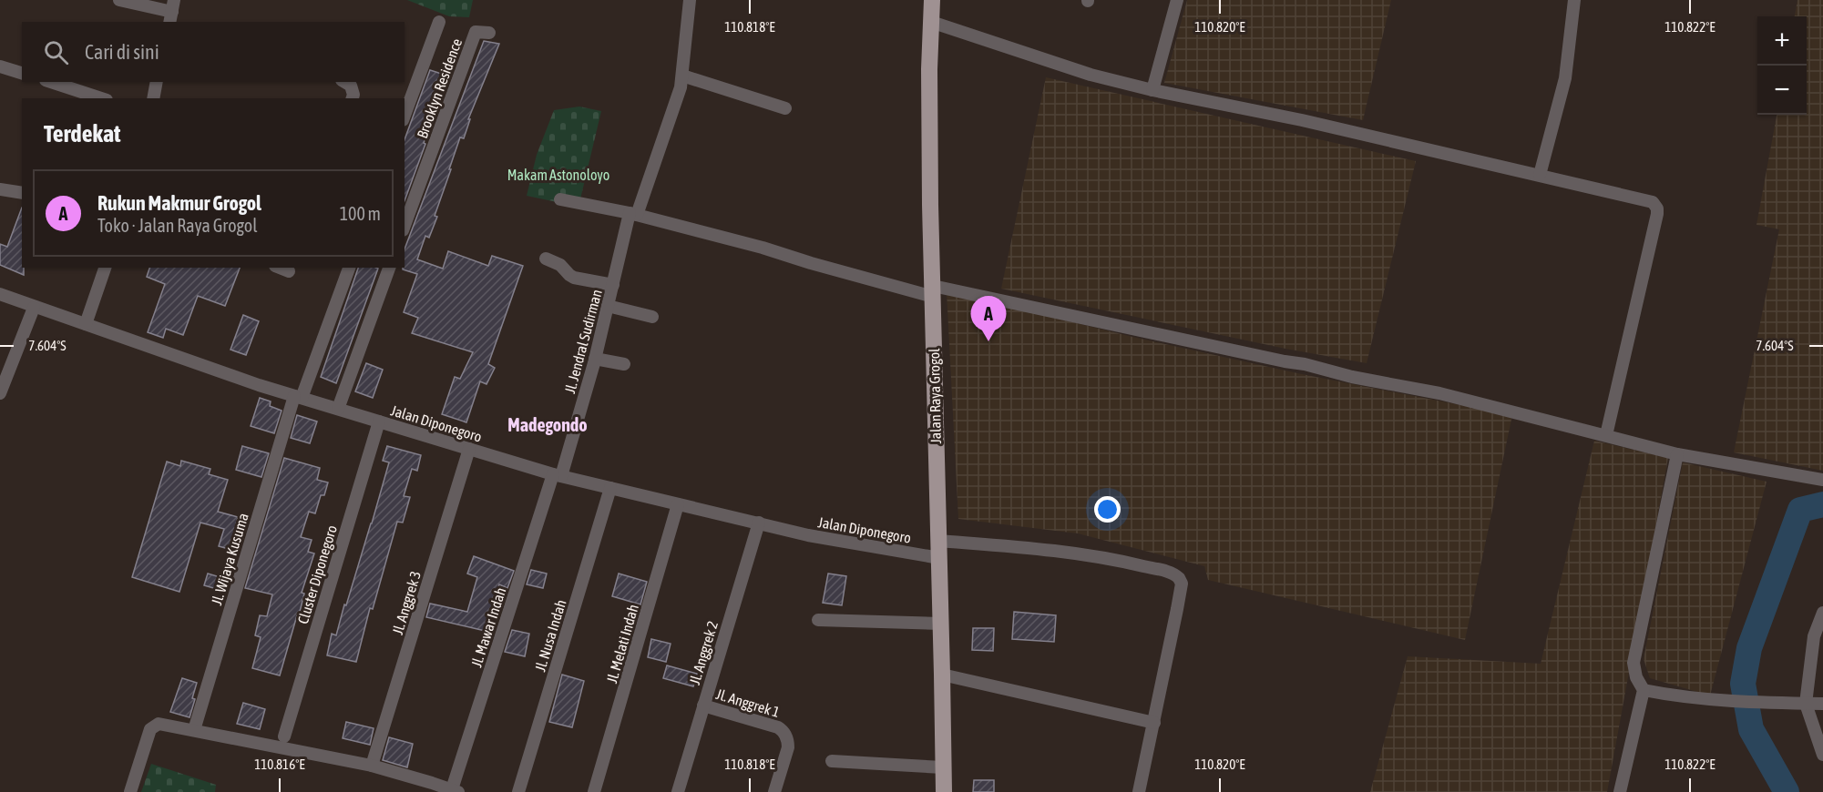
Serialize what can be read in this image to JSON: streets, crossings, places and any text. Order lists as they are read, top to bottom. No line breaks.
{"streets":{"main road":["Jalan Raya Grogol"],"street":["Brooklyn Residence","Jl. Jendral Sudirman","Jalan Diponegoro","Jl. Wijaya Kusuma","Cluster Diponegoro","Jl. Anggrek 3","Jl. Mawar Indah","Jl. Nusa Indah","Jl. Melati Indah","Jl. Anggrek 2","Jl. Anggrek 1"]},"crossings":[["Jl. Jendral Sudirman","Jalan Diponegoro"],["Jl. Jendral Sudirman","Jl. Mawar Indah"],["Jalan Raya Grogol","Jalan Diponegoro"],["Jalan Diponegoro","Jl. Wijaya Kusuma"],["Jalan Diponegoro","Cluster Diponegoro"],["Jalan Diponegoro","Jl. Anggrek 3"],["Jalan Diponegoro","Jl. Mawar Indah"],["Jalan Diponegoro","Jl. Nusa Indah"],["Jalan Diponegoro","Jl. Melati Indah"],["Jalan Diponegoro","Jl. Anggrek 2"],["Jl. Anggrek 2","Jl. Anggrek 1"]],"districts":["Madegondo"],"parks":["Makam Astonoloyo"],"page":{"map_buttons":["+","−"],"search":"Cari di sini","heading":"Terdekat","list":[{"mark":"A","name":"Rukun Makmur Grogol","note":"Toko · Jalan Raya Grogol","value":"100 m"}],"pins":"A"},"coordinates":["110.818°E","110.820°E","110.822°E","7.604°S","110.816°E"]}
